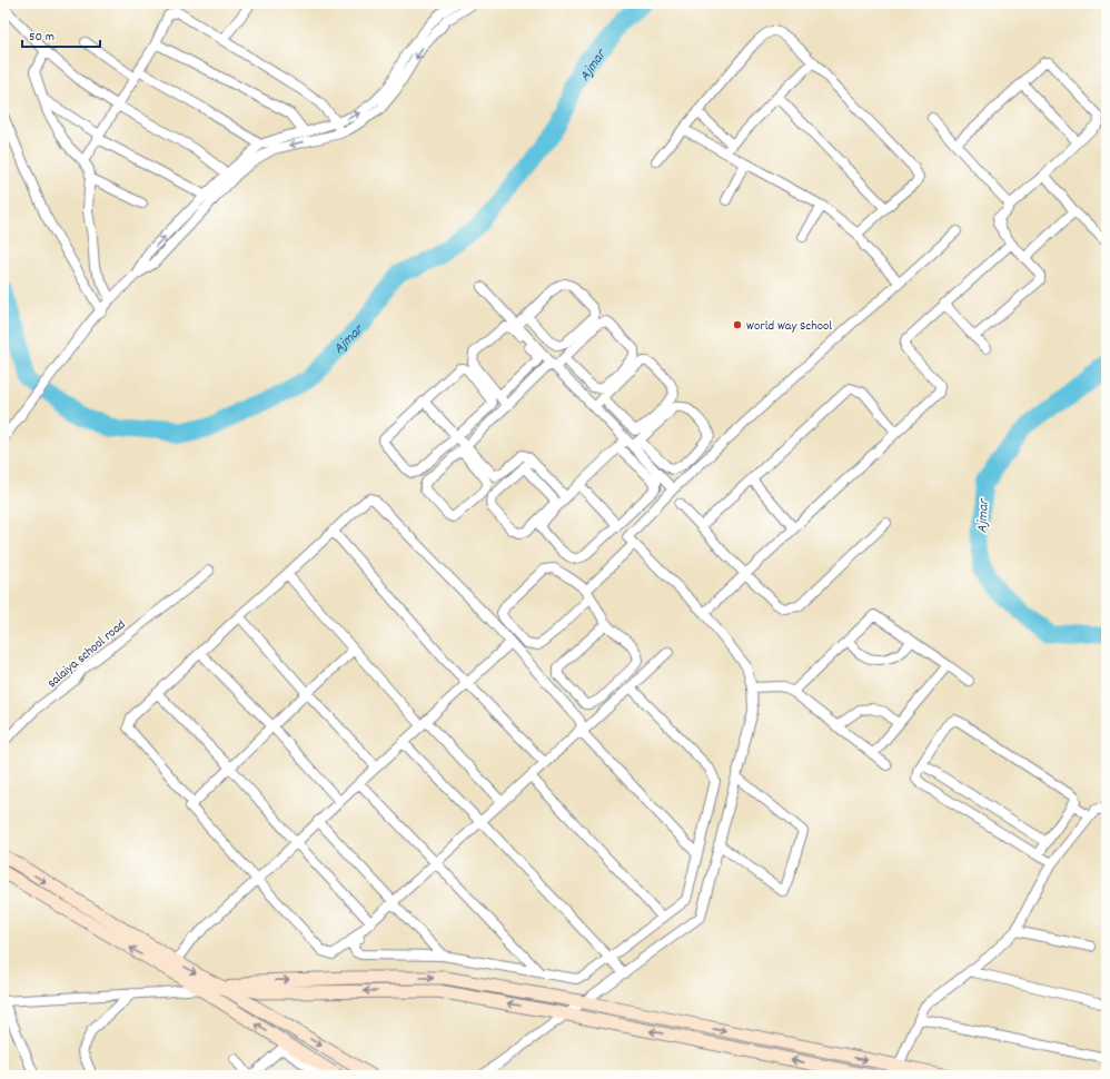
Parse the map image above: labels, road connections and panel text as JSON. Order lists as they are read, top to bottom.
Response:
{
  "streets": {
    "street": ["salaiya school road"]
  },
  "water": ["Ajmar"],
  "places": ["World Way School"],
  "scale_bar": "50 m"
}
